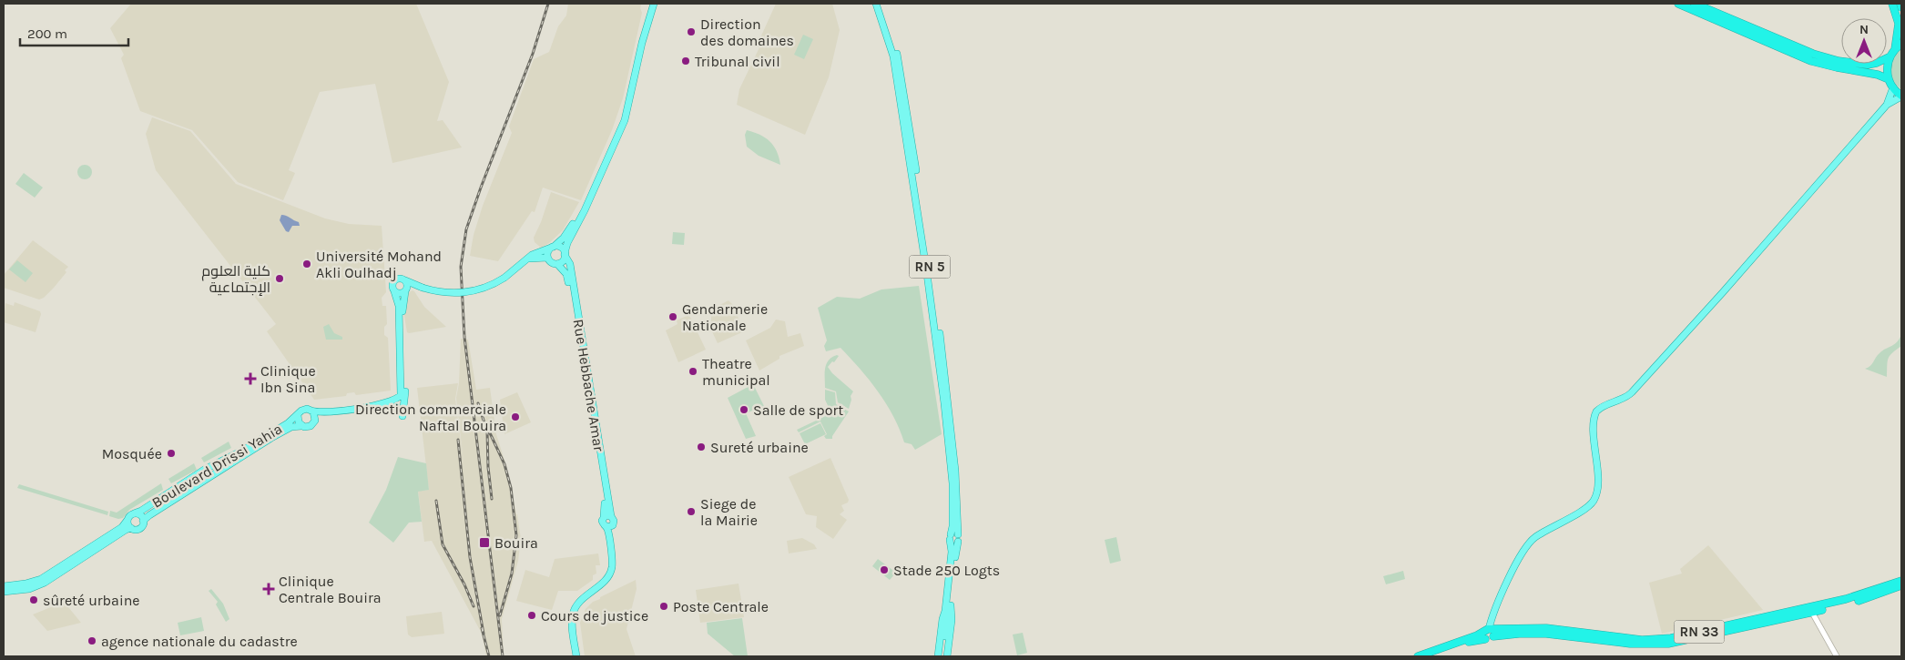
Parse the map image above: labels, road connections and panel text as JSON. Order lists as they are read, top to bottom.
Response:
{
  "streets": {
    "highway": ["RN 33"],
    "main road": ["RN 5", "Rue Hebbache Amar", "Boulevard Drissi Yahia"]
  },
  "places": {
    "other": [
      "Direction des domaines",
      "Tribunal civil",
      "Université Mohand Akli Oulhadj",
      "كلية العلوم الإجتماعية",
      "Gendarmerie Nationale",
      "Theatre municipal",
      "Salle de sport",
      "Direction commerciale Naftal Bouira",
      "Sureté urbaine",
      "Mosquée",
      "Siege de la Mairie",
      "Stade 250 Logts",
      "sûreté urbaine",
      "Poste Centrale",
      "Cours de justice",
      "agence nationale du cadastre"
    ],
    "health": ["Clinique Ibn Sina", "Clinique Centrale Bouira"],
    "transit": ["Bouira"]
  },
  "scale_bar": "200 m",
  "north": "top"
}
